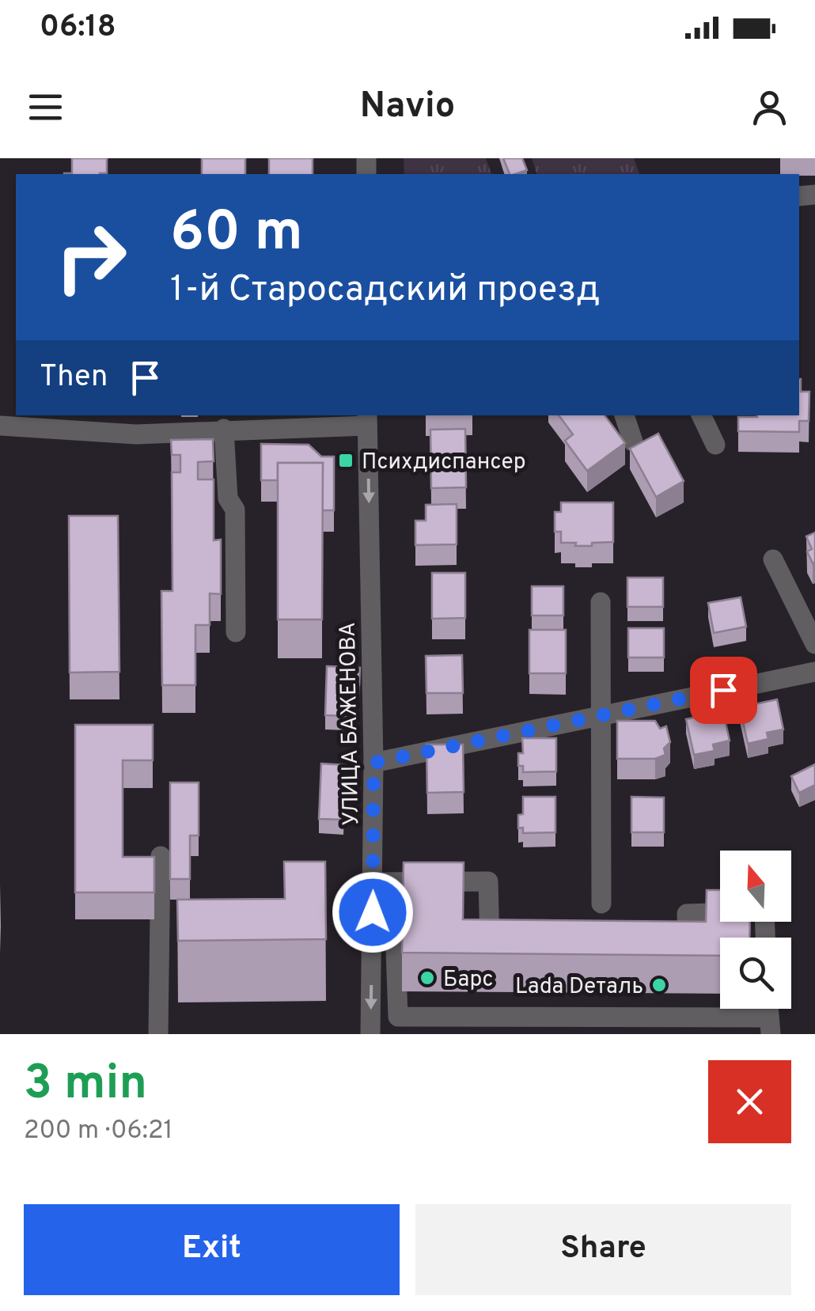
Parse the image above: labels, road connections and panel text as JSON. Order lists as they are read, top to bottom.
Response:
{
  "streets": {
    "street": ["УЛИЦА БАЖЕНОВА"]
  },
  "places": {
    "transit": ["Психдиспансер"],
    "other": ["Барс", "Lada Dеталь"]
  },
  "north": "top",
  "page": {
    "status": "06:18",
    "header": "Navio",
    "turn": ["60 m", "1-й Старосадский проезд"],
    "then": "Then",
    "heading": ["3 min", "200 m · 06:21"],
    "buttons": ["Exit", "Share"]
  }
}
